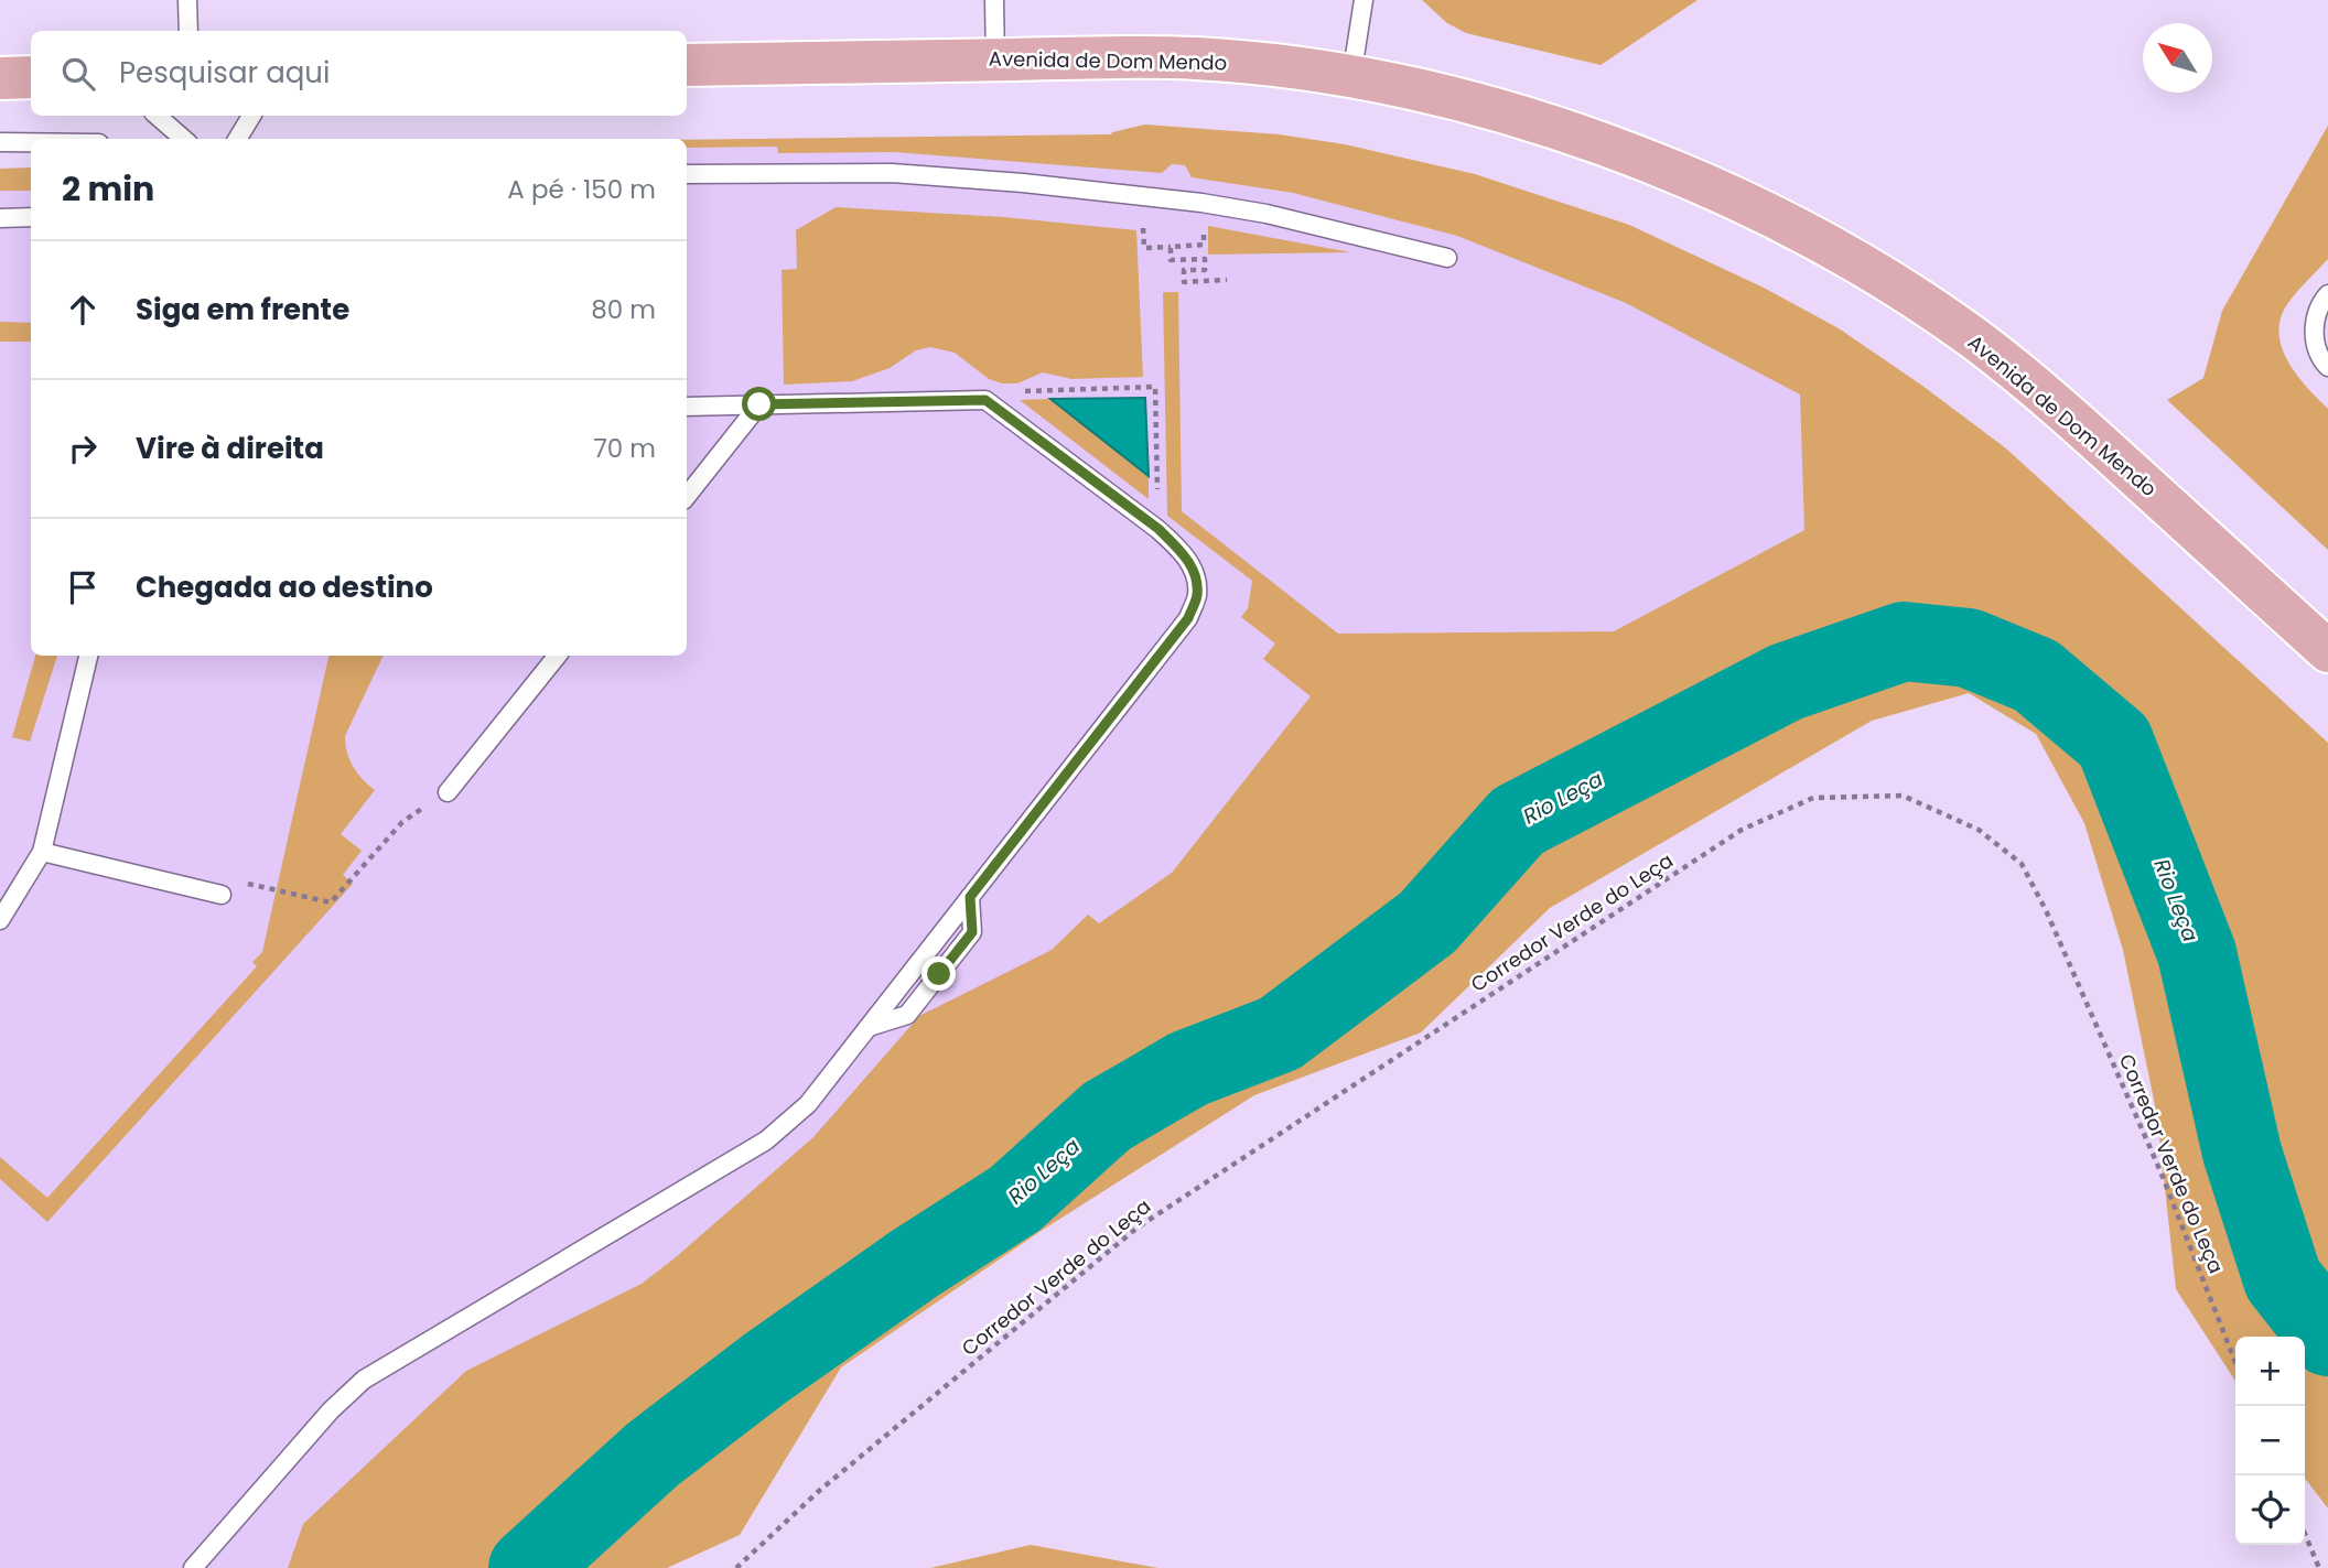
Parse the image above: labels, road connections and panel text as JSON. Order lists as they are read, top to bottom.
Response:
{
  "streets": {
    "main road": ["Avenida de Dom Mendo"],
    "path": ["Corredor Verde do Leça"]
  },
  "water": ["Rio Leça"],
  "north": "top left",
  "page": {
    "search": "Pesquisar aqui",
    "heading": ["2 min", "A pé · 150 m"],
    "list": [
      ["Siga em frente", "80 m"],
      ["Vire à direita", "70 m"],
      "Chegada ao destino"
    ],
    "map_buttons": ["+", "−"]
  }
}
